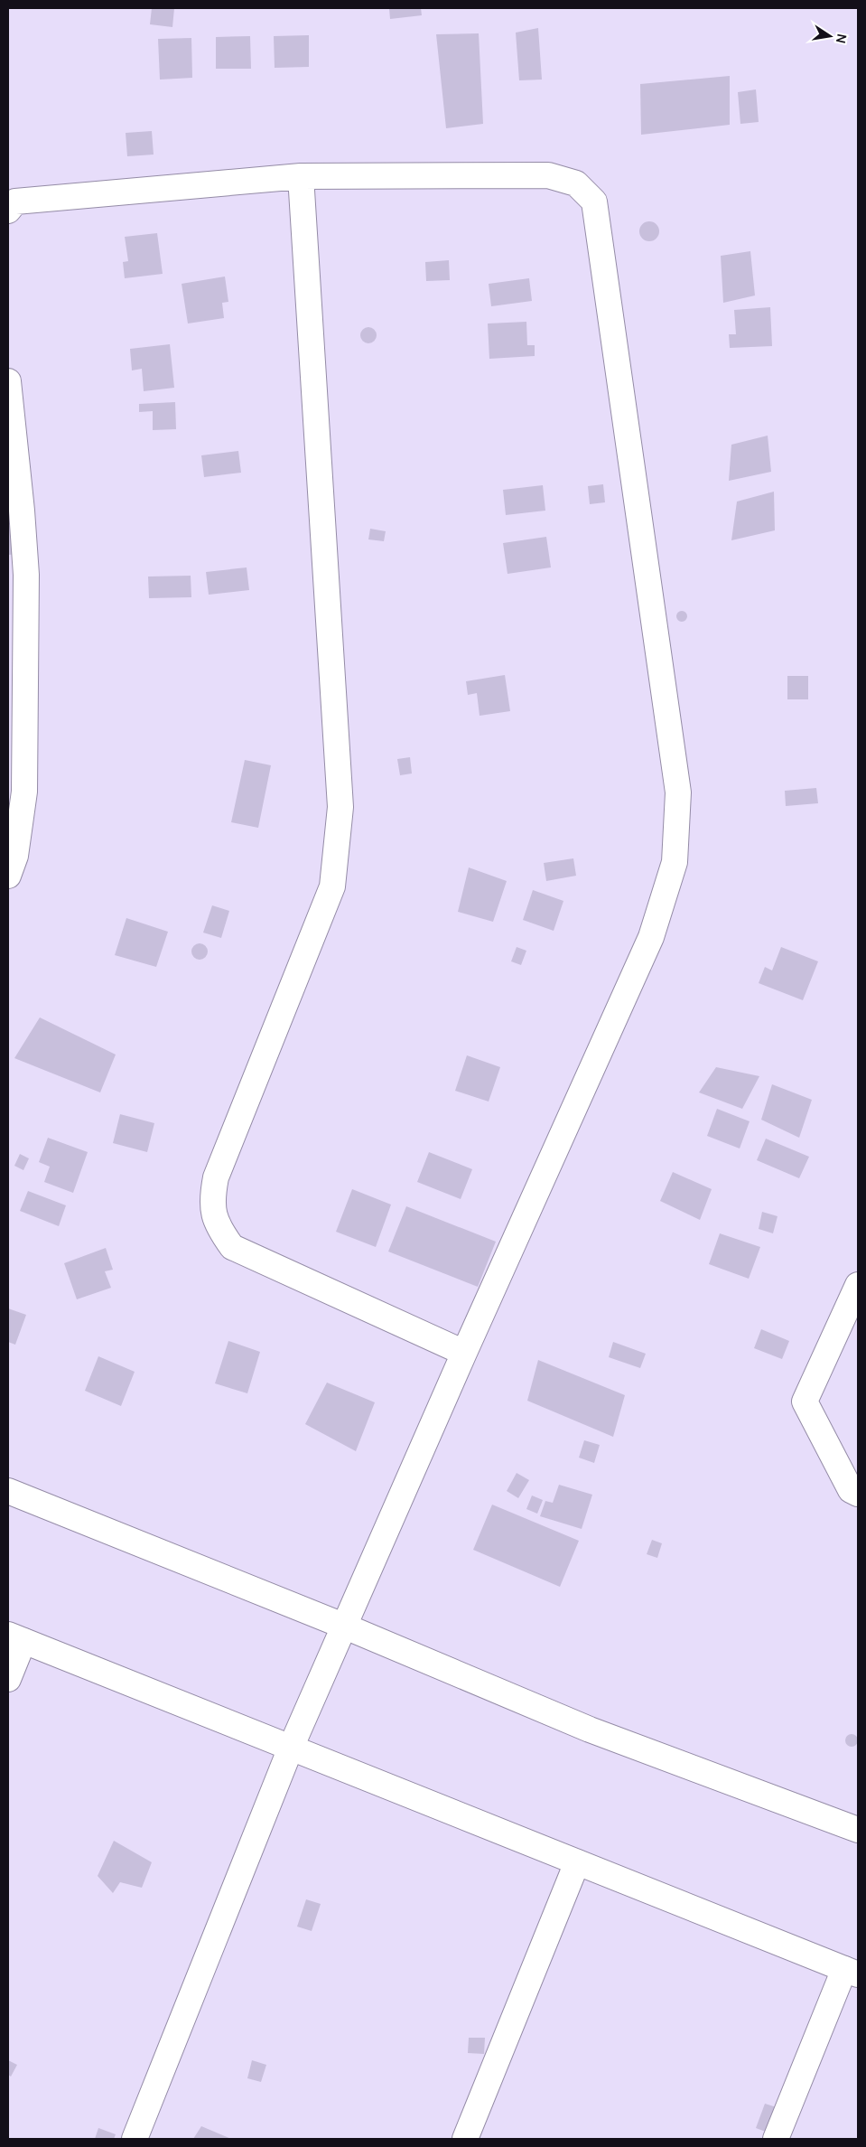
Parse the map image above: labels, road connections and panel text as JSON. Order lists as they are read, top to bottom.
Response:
{
  "north": "right"
}
